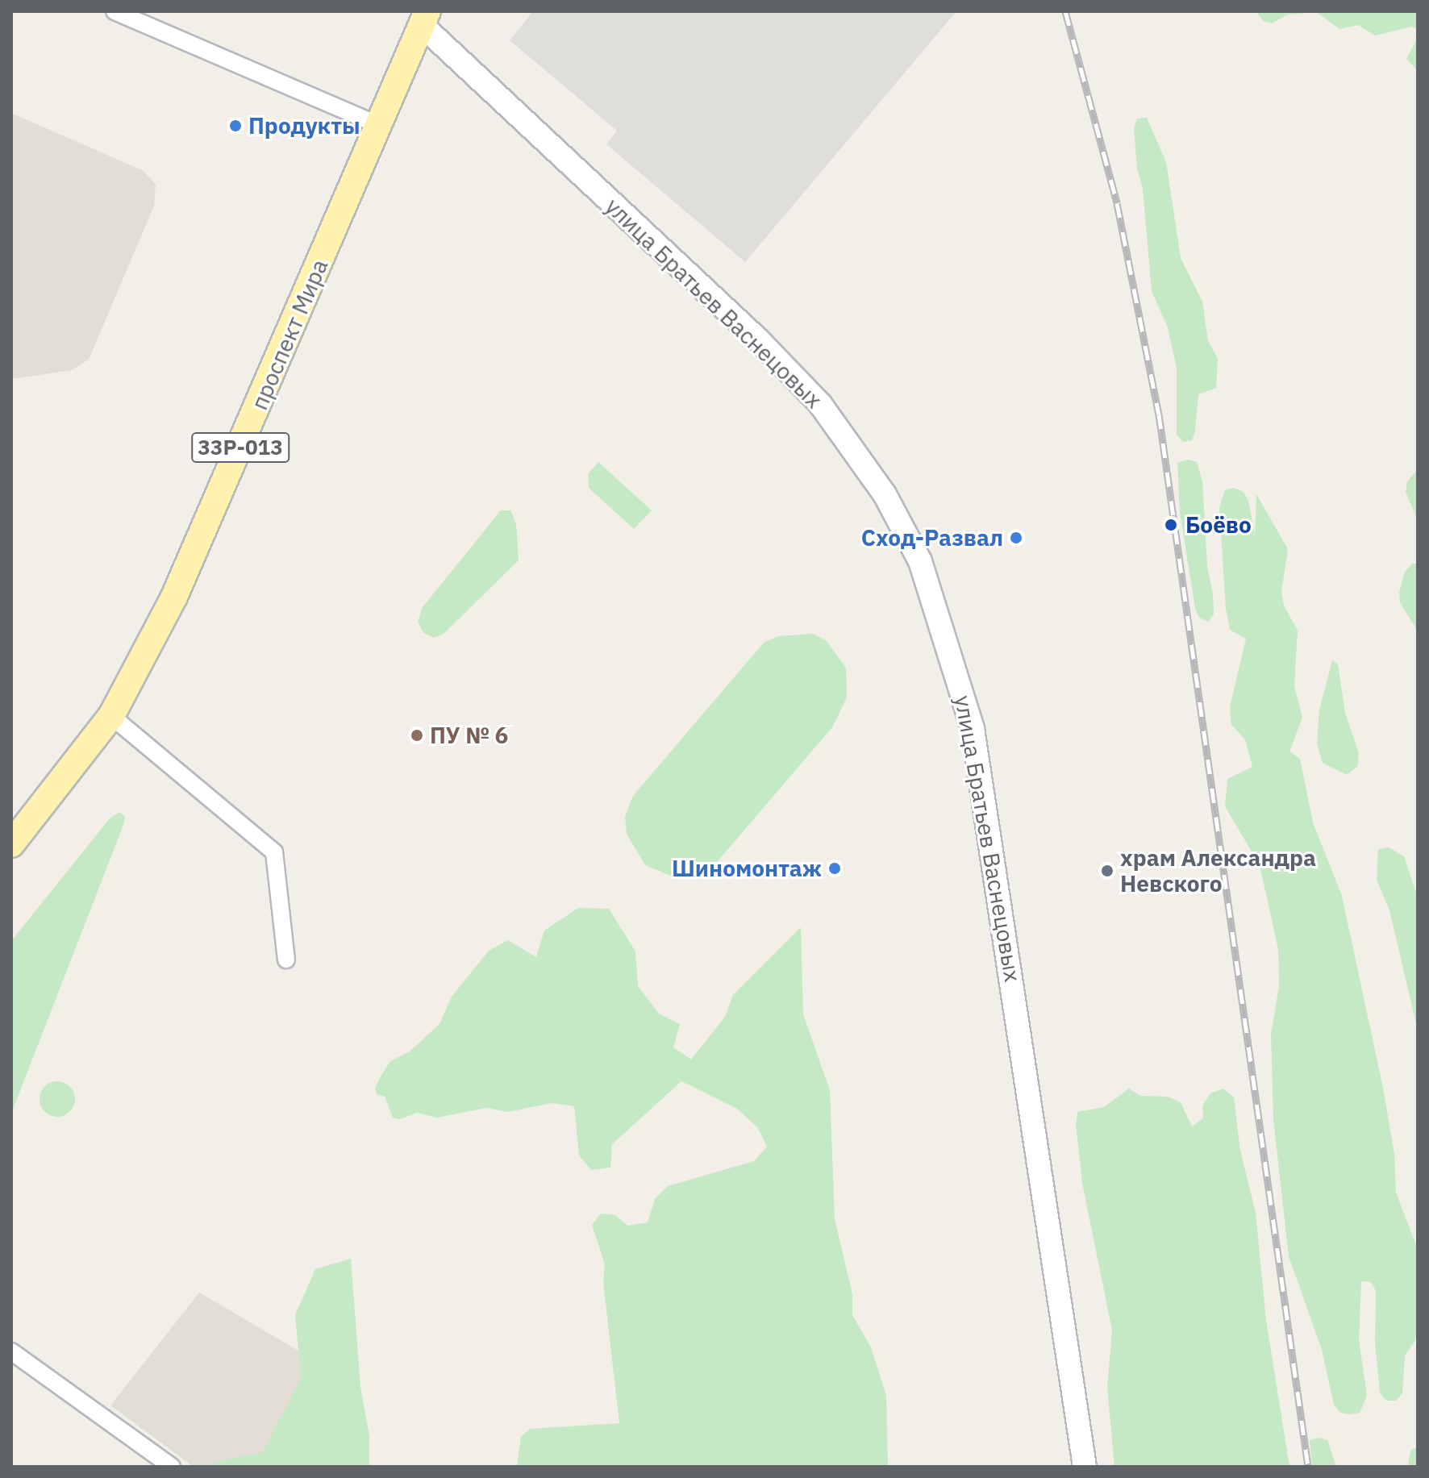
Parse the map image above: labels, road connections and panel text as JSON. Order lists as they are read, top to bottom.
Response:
{
  "streets": {
    "main road": ["улица Братьев Васнецовых", "проспект Мира", "33Р-013"]
  },
  "crossings": [
    ["улица Братьев Васнецовых", "проспект Мира"]
  ],
  "places": [
    "Продукты",
    "Боёво",
    "Сход-Развал",
    "ПУ № 6",
    "Шиномонтаж",
    "храм Александра Невского"
  ]
}
